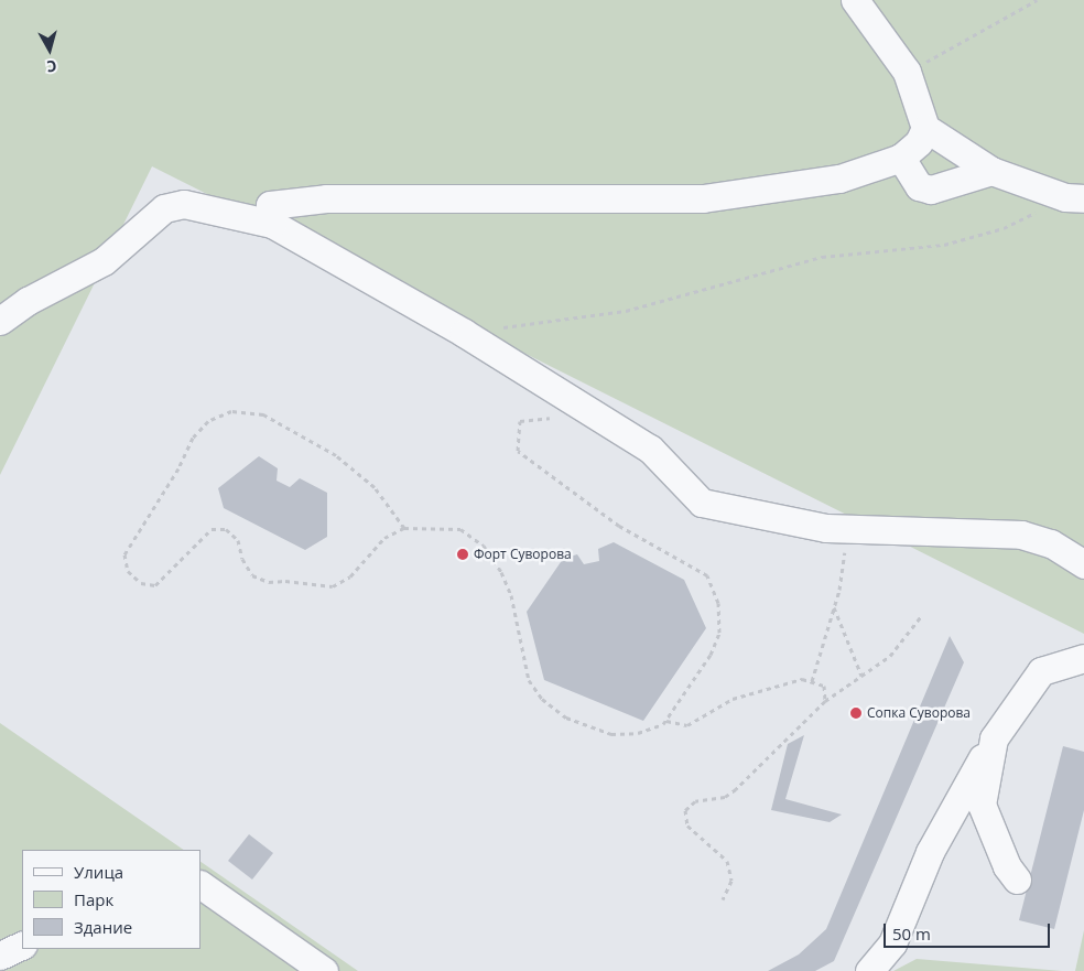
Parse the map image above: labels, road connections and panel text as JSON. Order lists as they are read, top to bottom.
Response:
{
  "places": ["Форт Суворова", "Сопка Суворова"],
  "legend": ["Улица", "Парк", "Здание"],
  "scale_bar": "50 m",
  "north": "bottom"
}
